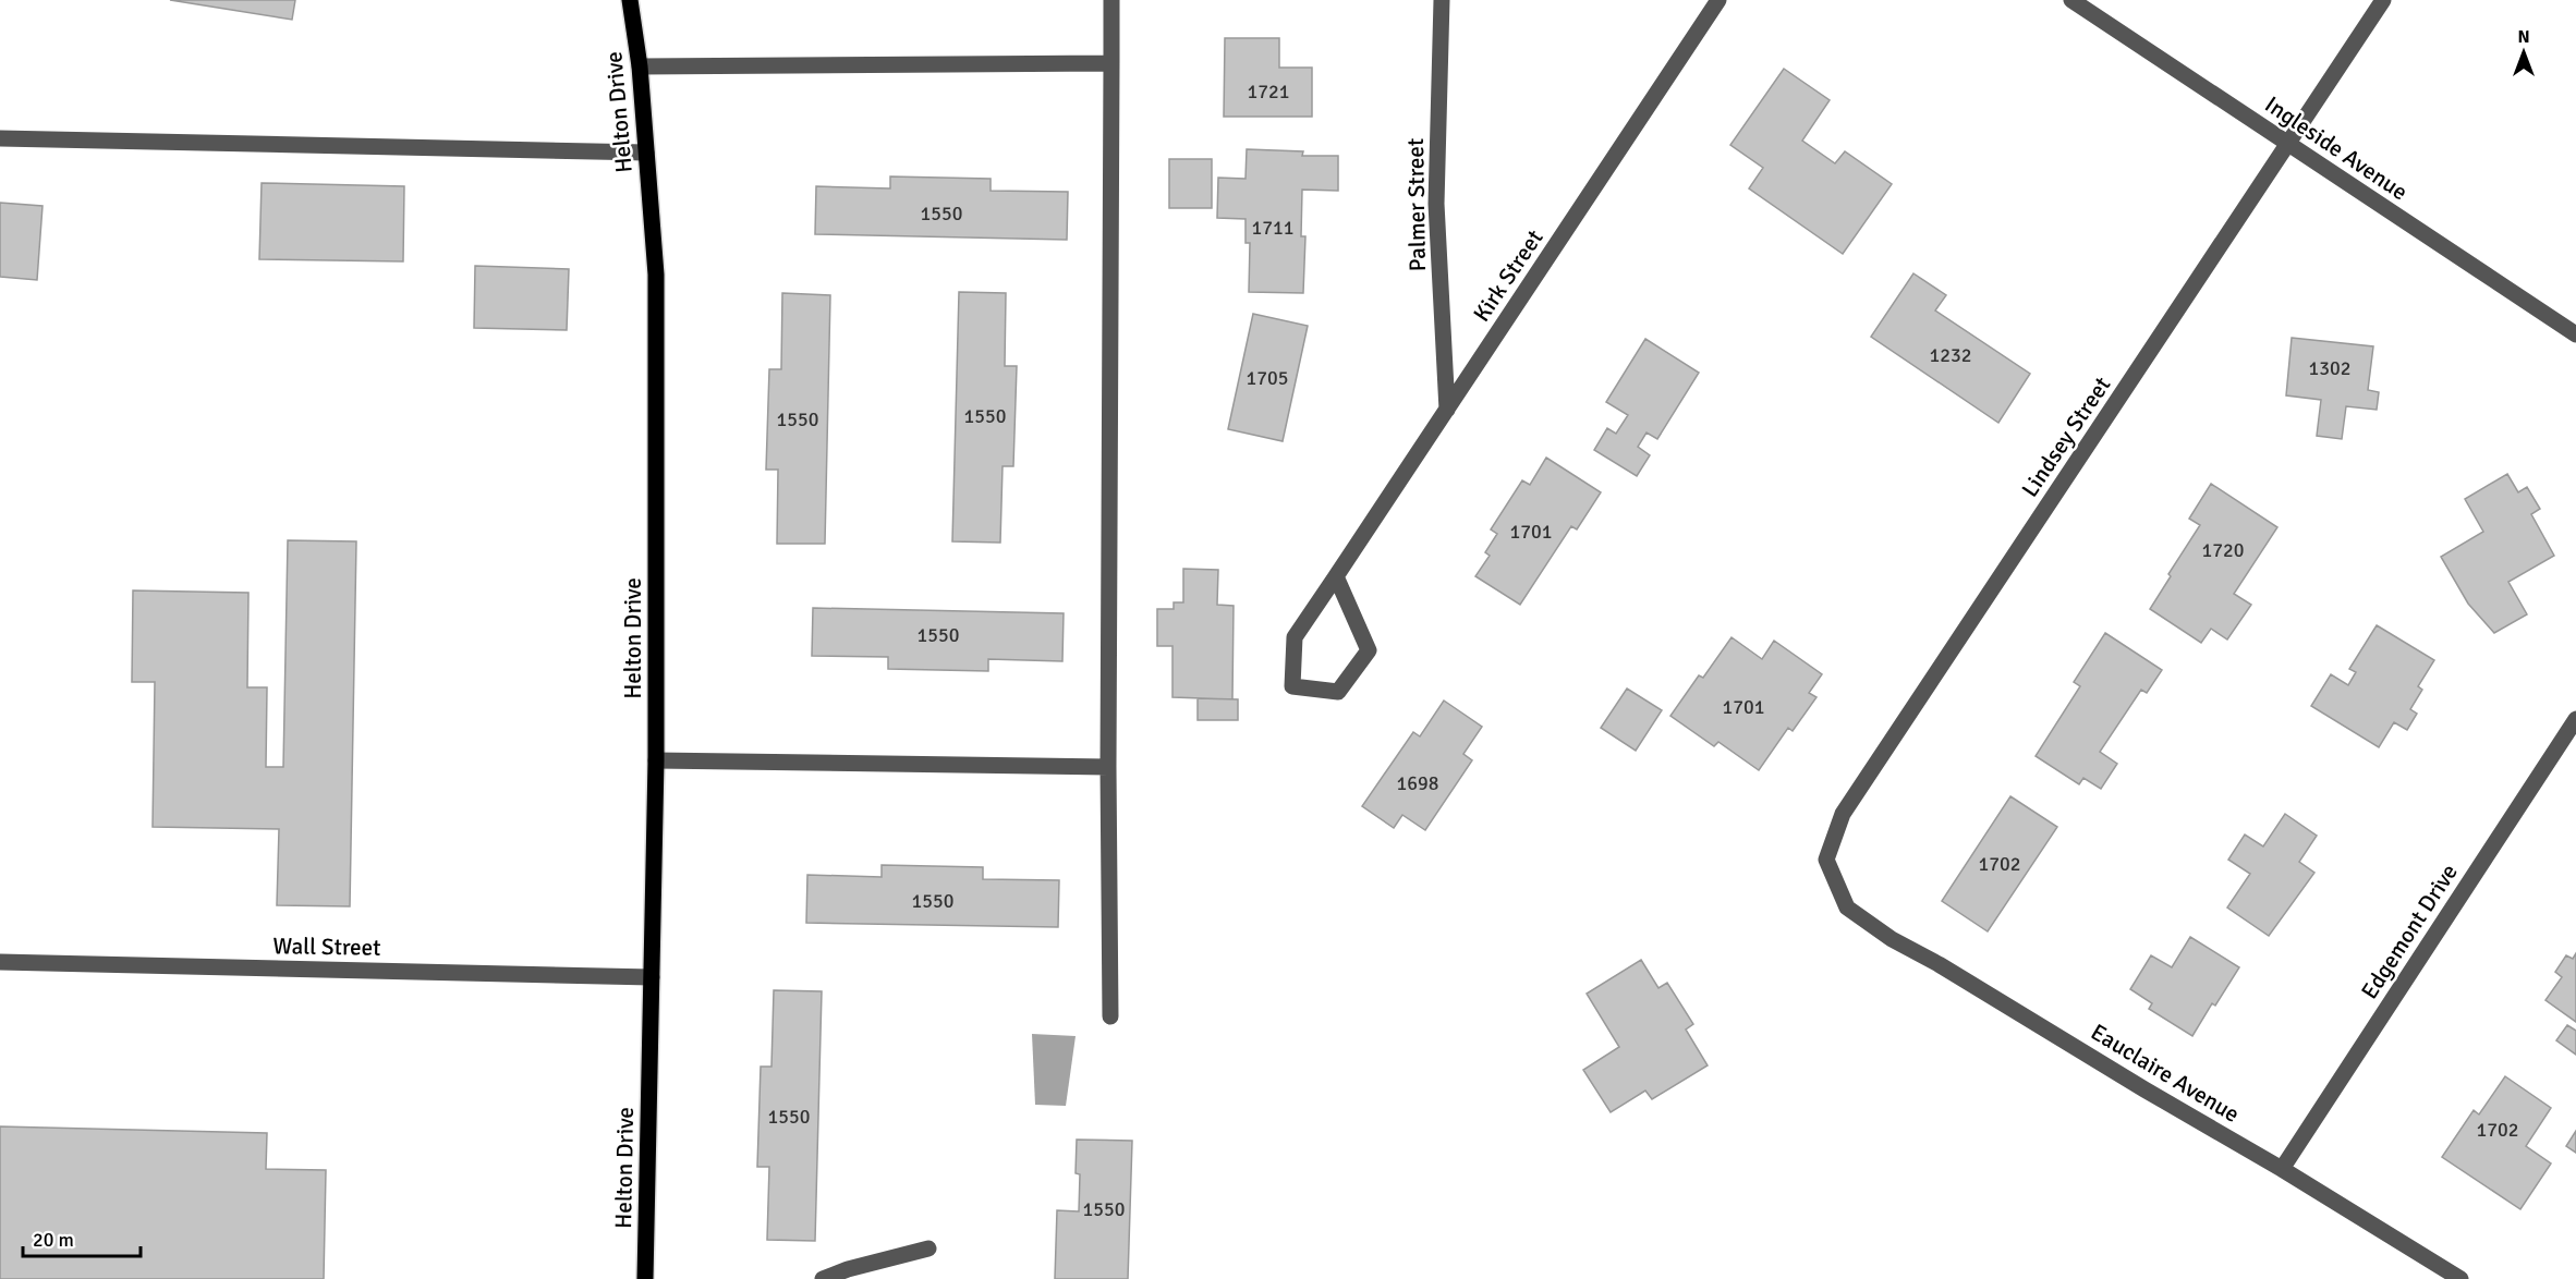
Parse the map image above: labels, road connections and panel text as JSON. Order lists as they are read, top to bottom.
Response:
{
  "streets": {
    "main road": ["Helton Drive"],
    "street": [
      "Ingleside Avenue",
      "Palmer Street",
      "Kirk Street",
      "Lindsey Street",
      "Edgemont Drive",
      "Wall Street",
      "Eauclaire Avenue"
    ]
  },
  "crossings": [
    ["Helton Drive", "Wall Street"],
    ["Ingleside Avenue", "Lindsey Street"],
    ["Palmer Street", "Kirk Street"],
    ["Lindsey Street", "Eauclaire Avenue"],
    ["Edgemont Drive", "Eauclaire Avenue"]
  ],
  "house_numbers": [
    "1721",
    "1550",
    "1711",
    "1232",
    "1302",
    "1705",
    "1550",
    "1550",
    "1701",
    "1720",
    "1550",
    "1701",
    "1698",
    "1702",
    "1550",
    "1550",
    "1702",
    "1550"
  ],
  "scale_bar": "20 m",
  "north": "top"
}
